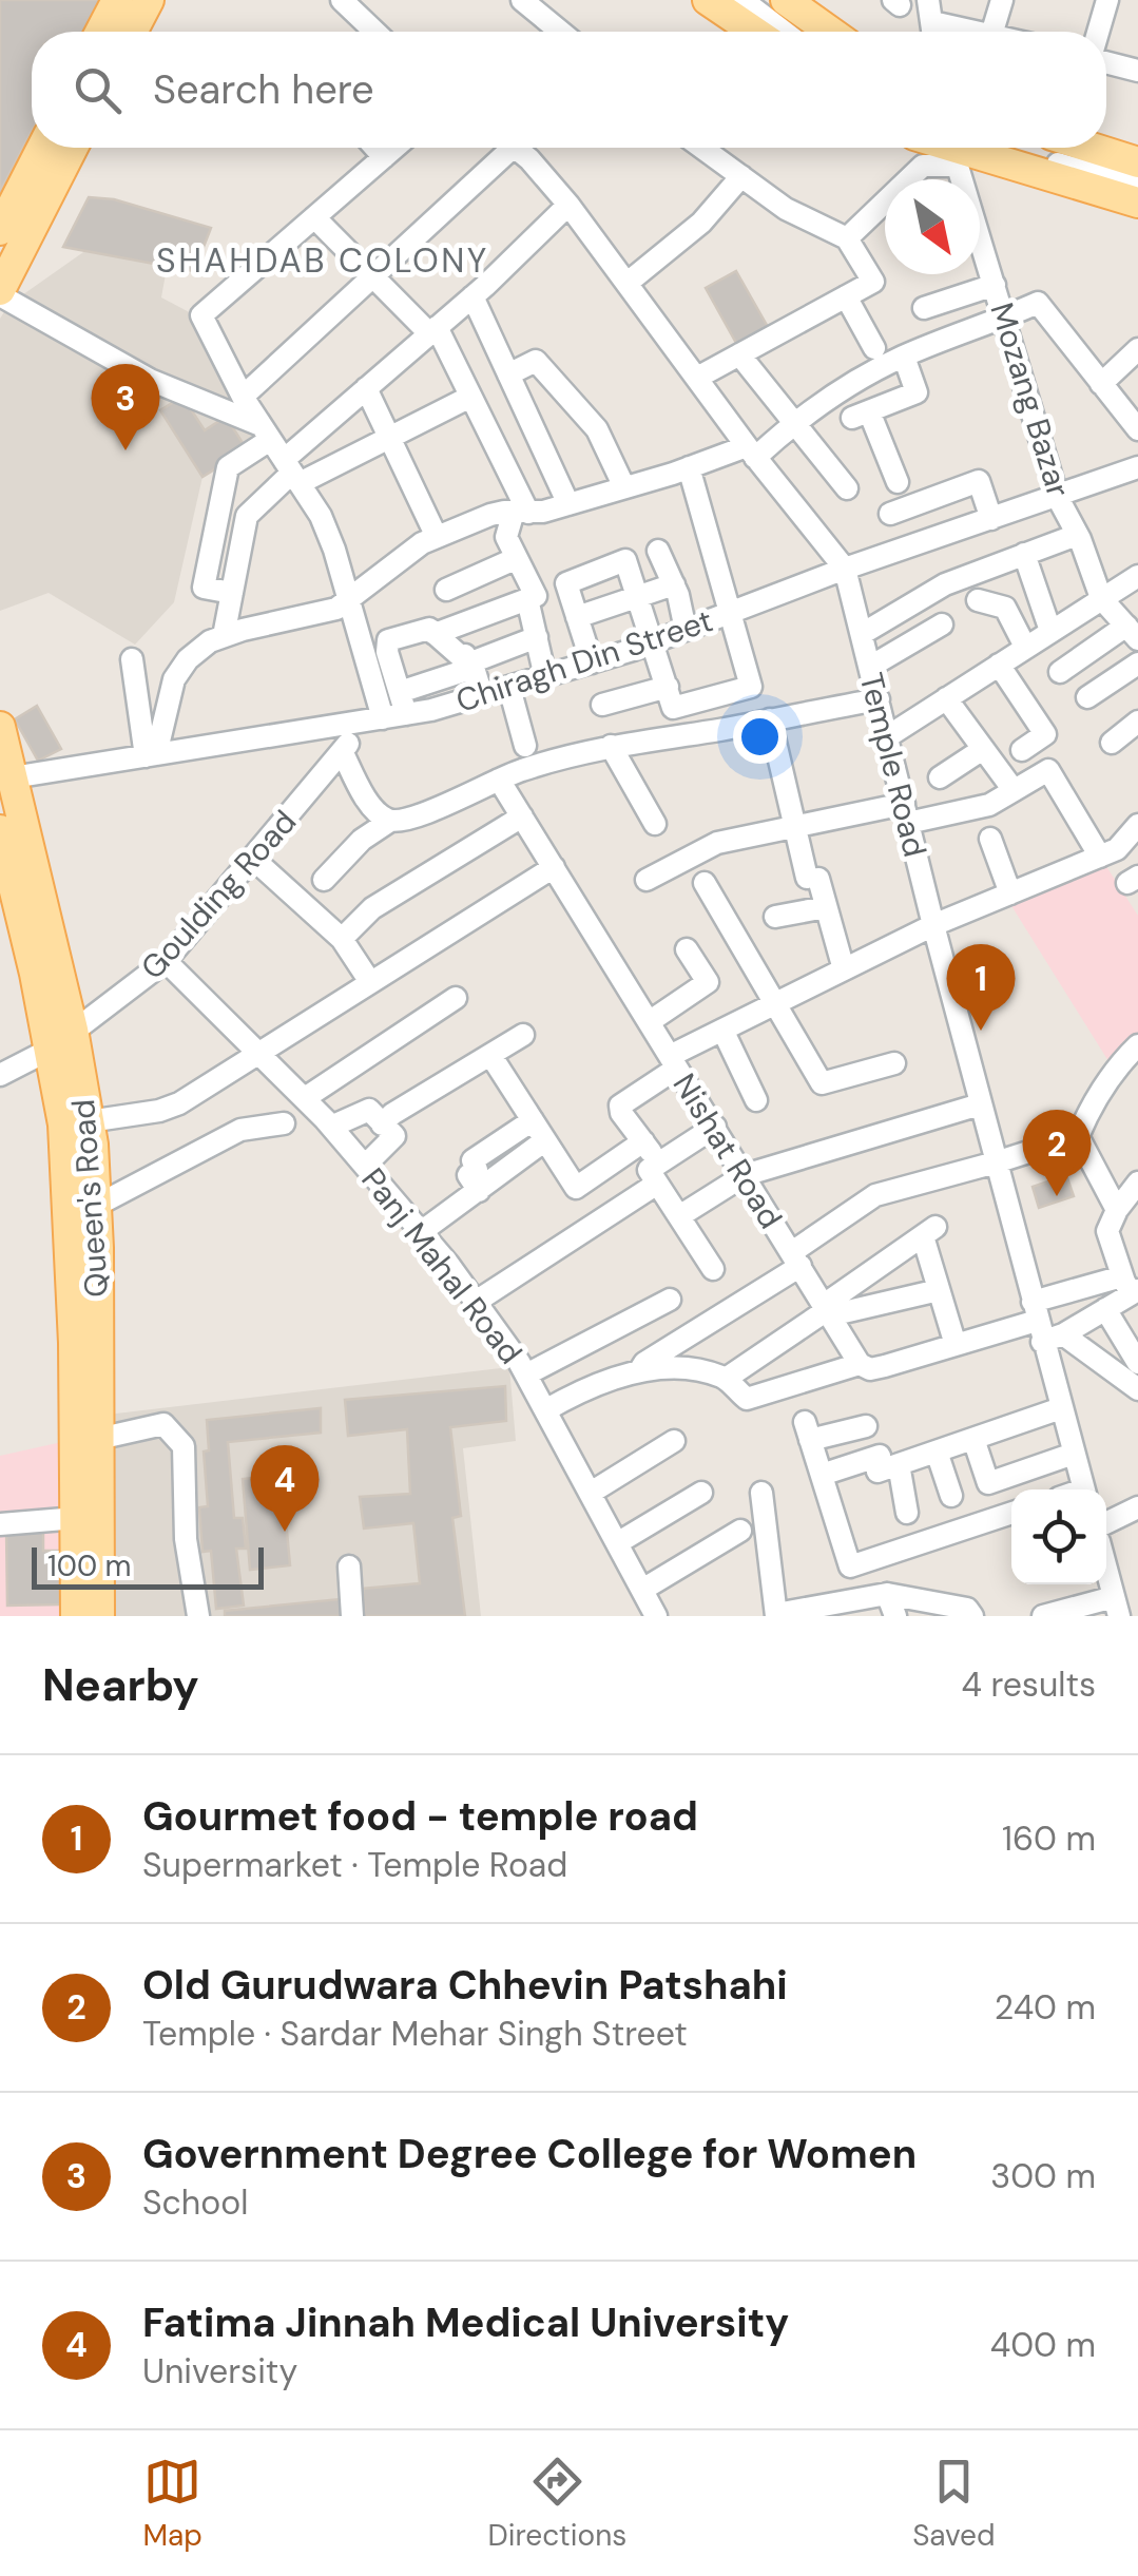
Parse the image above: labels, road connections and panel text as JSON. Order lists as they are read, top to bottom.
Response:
{
  "streets": {
    "main road": ["Queen's Road"],
    "street": [
      "Mozang Bazar",
      "Chiragh Din Street",
      "Temple Road",
      "Goulding Road",
      "Nishat Road",
      "Panj Mahal Road"
    ]
  },
  "crossings": [
    ["Mozang Bazar", "Chiragh Din Street"],
    ["Chiragh Din Street", "Temple Road"],
    ["Chiragh Din Street", "Goulding Road"],
    ["Chiragh Din Street", "Queen's Road"],
    ["Goulding Road", "Queen's Road"],
    ["Goulding Road", "Panj Mahal Road"]
  ],
  "districts": ["SHAHDAB COLONY"],
  "scale_bar": "100 m",
  "north": "bottom right",
  "page": {
    "search": "Search here",
    "pins": [
      "3",
      "1",
      "2",
      "4"
    ],
    "scale": "100 m",
    "heading": ["Nearby", "4 results"],
    "list": [
      {
        "mark": "1",
        "name": "Gourmet food - temple road",
        "note": "Supermarket · Temple Road",
        "value": "160 m"
      },
      {
        "mark": "2",
        "name": "Old Gurudwara Chhevin Patshahi",
        "note": "Temple · Sardar Mehar Singh Street",
        "value": "240 m"
      },
      {
        "mark": "3",
        "name": "Government Degree College for Women",
        "note": "School",
        "value": "300 m"
      },
      {
        "mark": "4",
        "name": "Fatima Jinnah Medical University",
        "note": "University",
        "value": "400 m"
      }
    ],
    "nav": ["Map", "Directions", "Saved"]
  }
}
